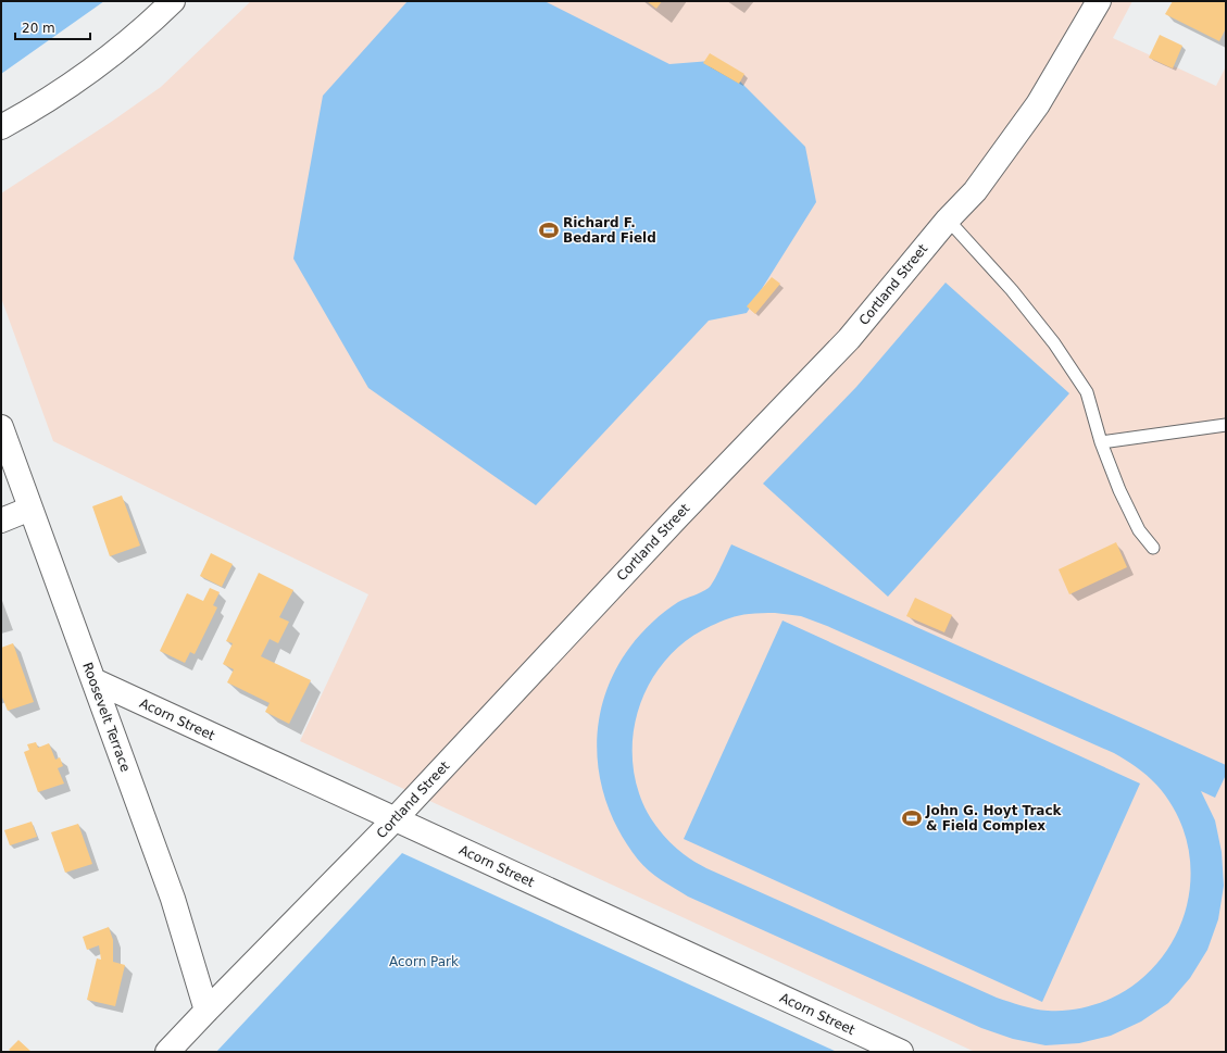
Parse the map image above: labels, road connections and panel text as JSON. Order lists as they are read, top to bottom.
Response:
{
  "streets": {
    "street": ["Cortland Street", "Roosevelt Terrace", "Acorn Street"]
  },
  "crossings": [
    ["Cortland Street", "Roosevelt Terrace"],
    ["Cortland Street", "Acorn Street"],
    ["Roosevelt Terrace", "Acorn Street"]
  ],
  "parks": ["Acorn Park"],
  "places": {
    "sports": ["Richard F. Bedard Field", "John G. Hoyt Track & Field Complex"]
  },
  "scale_bar": "20 m"
}
